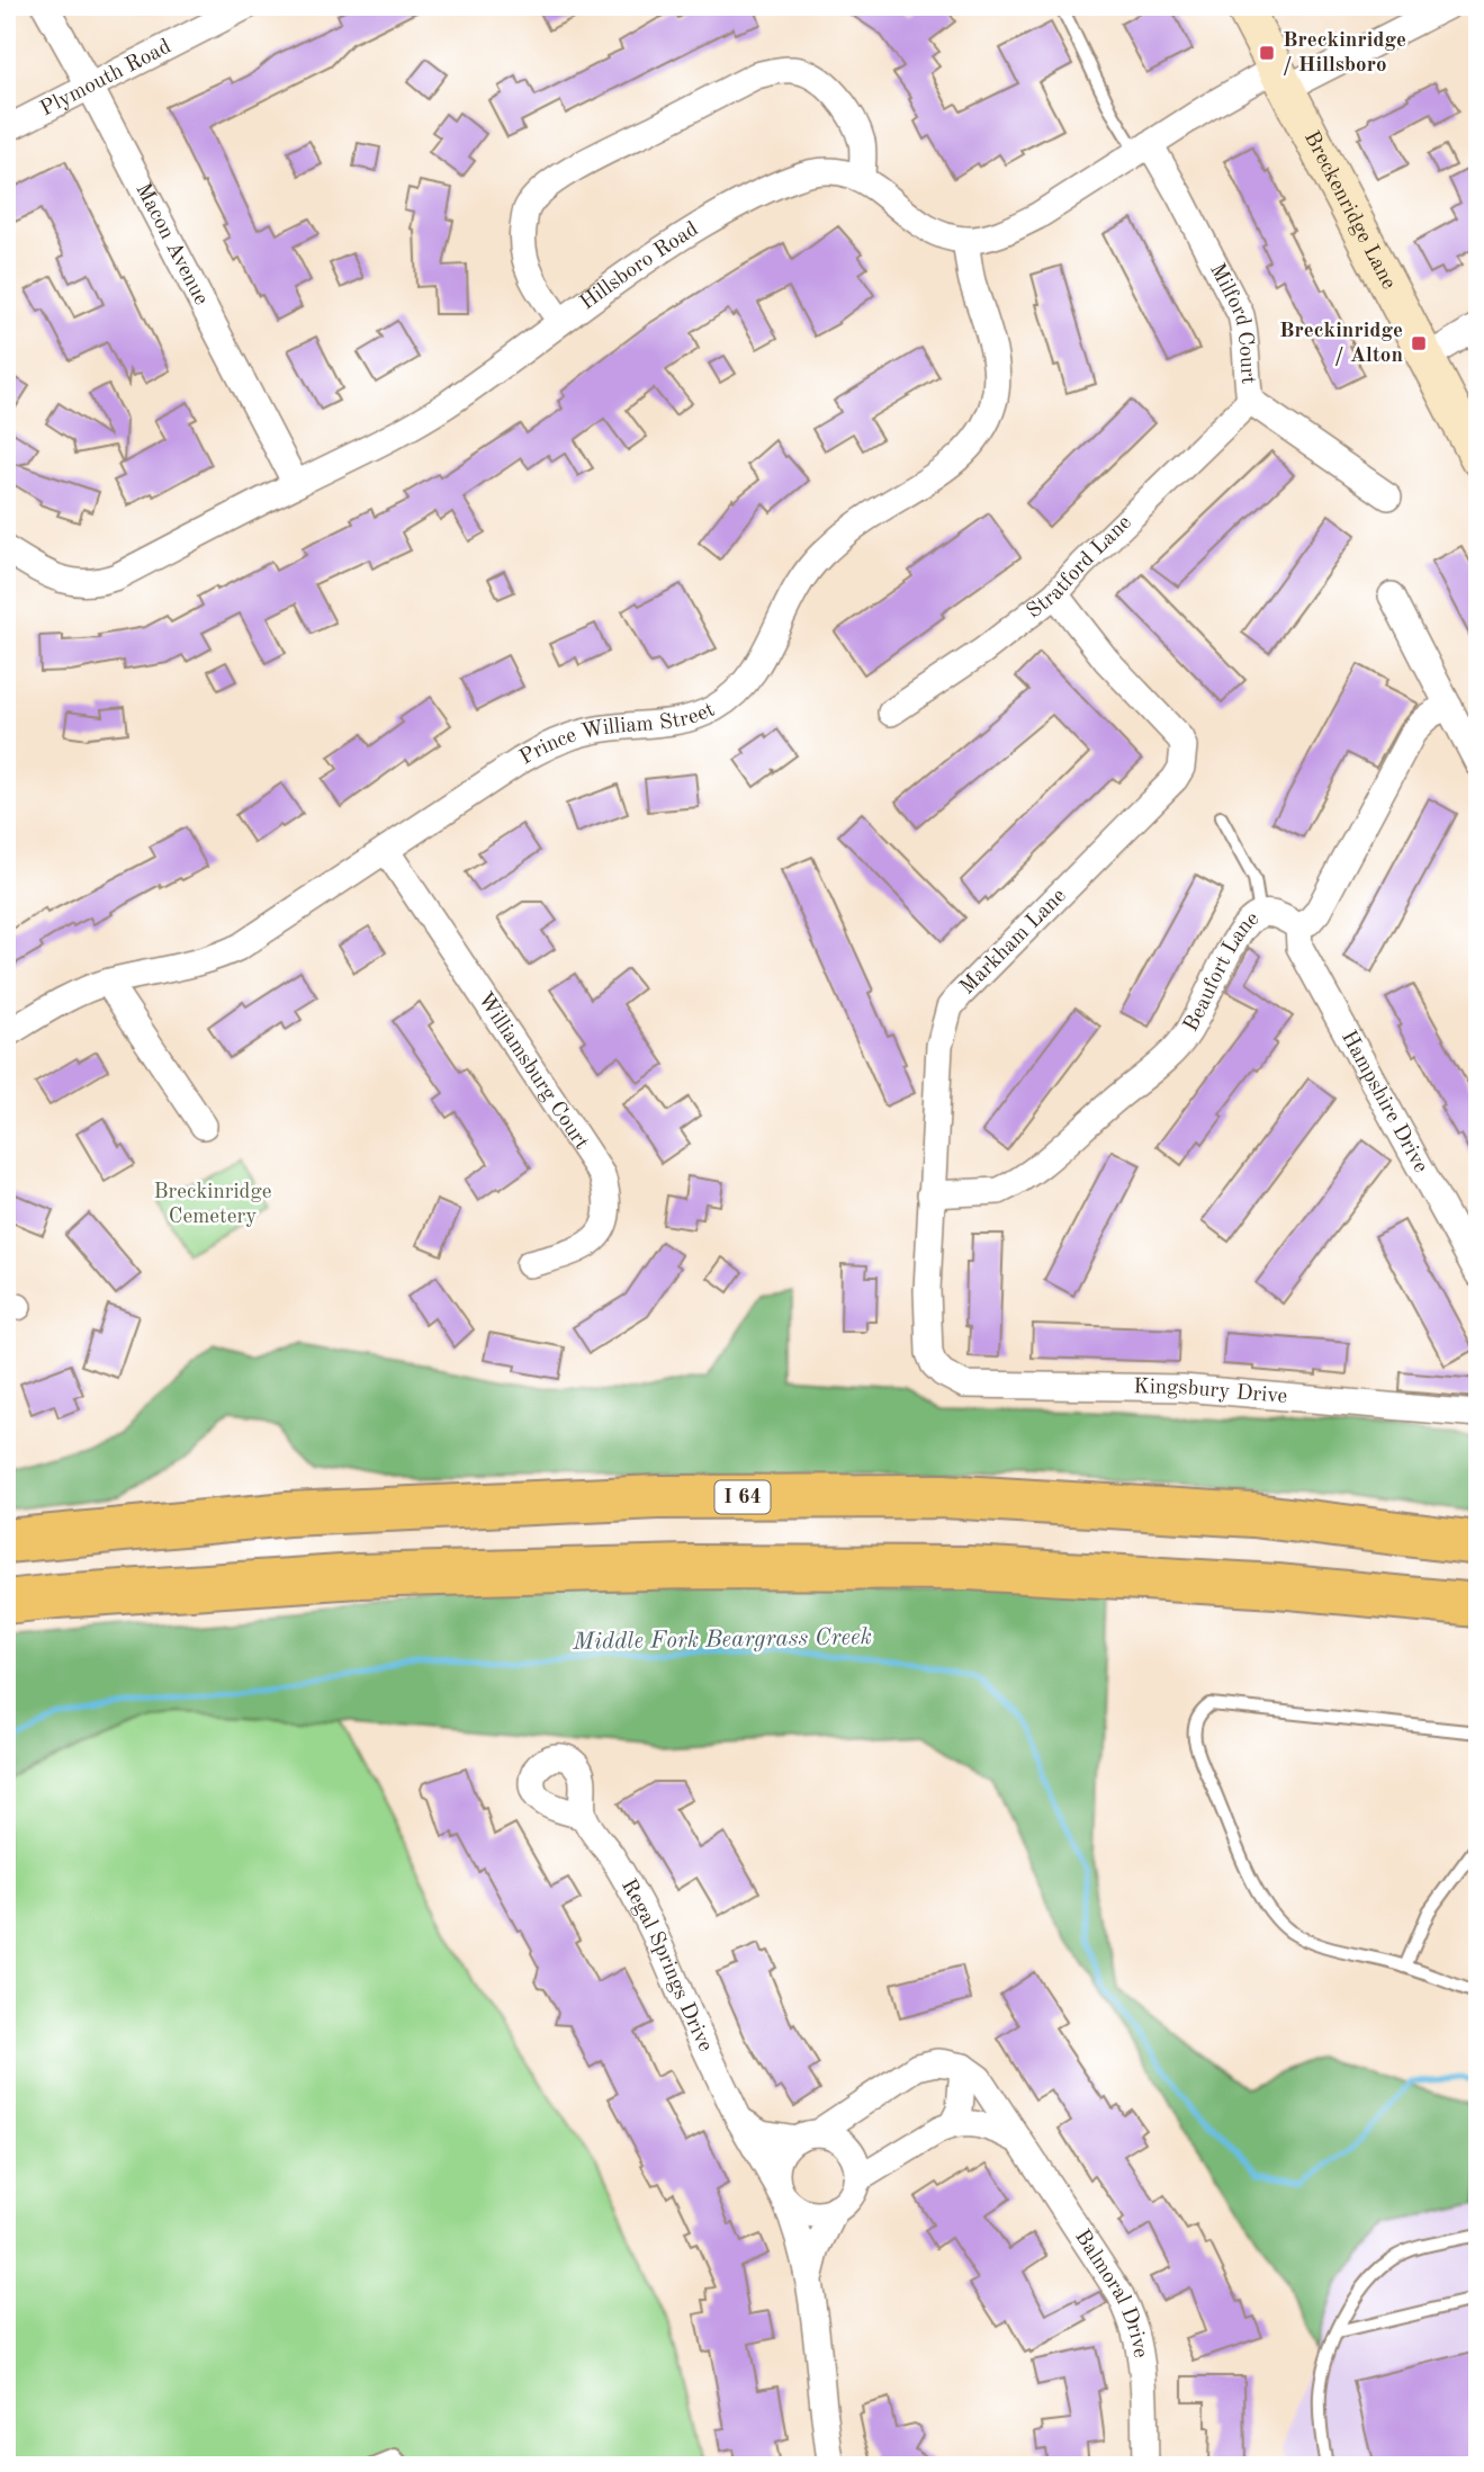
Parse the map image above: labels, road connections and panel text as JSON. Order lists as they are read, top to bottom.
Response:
{
  "streets": {
    "highway": ["I 64"],
    "main road": ["Breckenridge Lane"],
    "street": [
      "Plymouth Road",
      "Macon Avenue",
      "Hillsboro Road",
      "Milford Court",
      "Stratford Lane",
      "Prince William Street",
      "Markham Lane",
      "Beaufort Lane",
      "Williamsburg Court",
      "Hampshire Drive",
      "Kingsbury Drive",
      "Regal Springs Drive",
      "Balmoral Drive"
    ]
  },
  "crossings": [
    ["Plymouth Road", "Macon Avenue"],
    ["Macon Avenue", "Hillsboro Road"],
    ["Hillsboro Road", "Prince William Street"],
    ["Milford Court", "Stratford Lane"],
    ["Stratford Lane", "Markham Lane"],
    ["Prince William Street", "Williamsburg Court"],
    ["Markham Lane", "Beaufort Lane"],
    ["Markham Lane", "Kingsbury Drive"],
    ["Beaufort Lane", "Hampshire Drive"]
  ],
  "water": ["Middle Fork Beargrass Creek"],
  "parks": ["Breckinridge Cemetery"],
  "places": {
    "transit": ["Breckinridge / Hillsboro", "Breckinridge / Alton"]
  }
}
